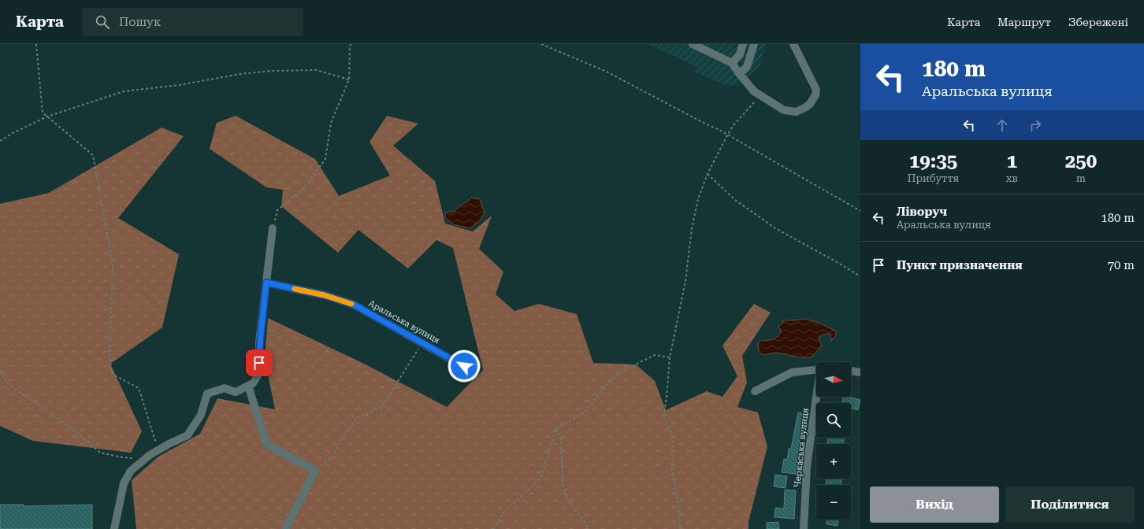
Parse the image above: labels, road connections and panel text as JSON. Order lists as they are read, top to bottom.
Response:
{
  "streets": {
    "street": ["Аральська вулиця", "Черкаська вулиця"]
  },
  "north": "right",
  "page": {
    "header": "Карта",
    "search": "Пошук",
    "nav": ["Карта", "Маршрут", "Збережені"],
    "turn": ["180 m", "Аральська вулиця"],
    "eta": [
      "19:35",
      "Прибуття",
      "1",
      "хв",
      "250",
      "m"
    ],
    "list": [
      {
        "name": "Ліворуч",
        "note": "Аральська вулиця",
        "value": "180 m"
      },
      {
        "name": "Пункт призначення",
        "value": "70 m"
      }
    ],
    "map_buttons": ["+", "−"],
    "buttons": ["Вихід", "Поділитися"]
  }
}
